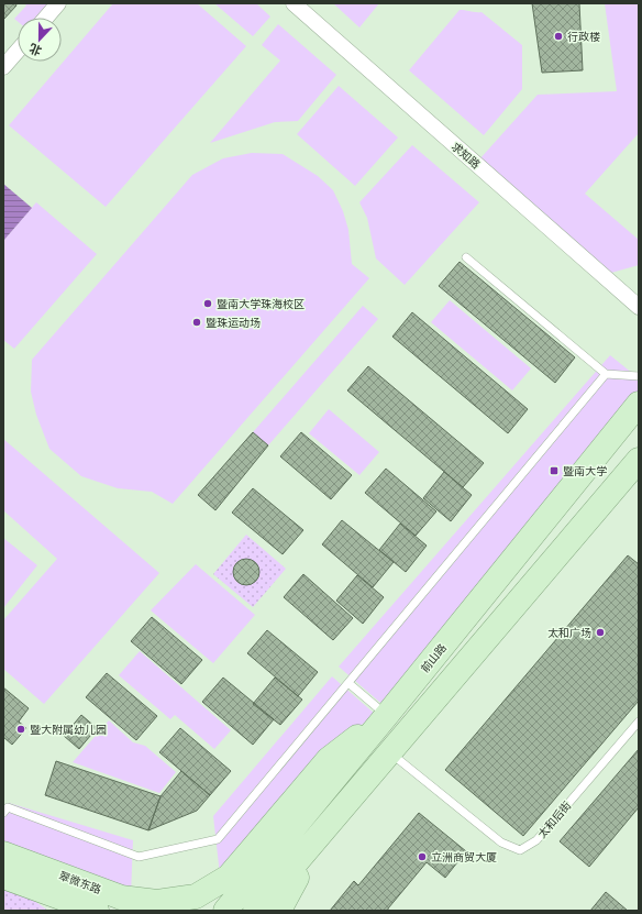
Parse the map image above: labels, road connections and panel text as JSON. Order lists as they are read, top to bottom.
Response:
{
  "streets": {
    "main road": ["前山路", "翠微东路"],
    "street": ["求知路"],
    "lane": ["太和后街"]
  },
  "places": {
    "other": [
      "行政楼",
      "暨南大学珠海校区",
      "暨珠运动场",
      "太和广场",
      "暨大附属幼儿园",
      "立洲商贸大厦"
    ],
    "transit": ["暨南大学"]
  },
  "north": "bottom"
}
